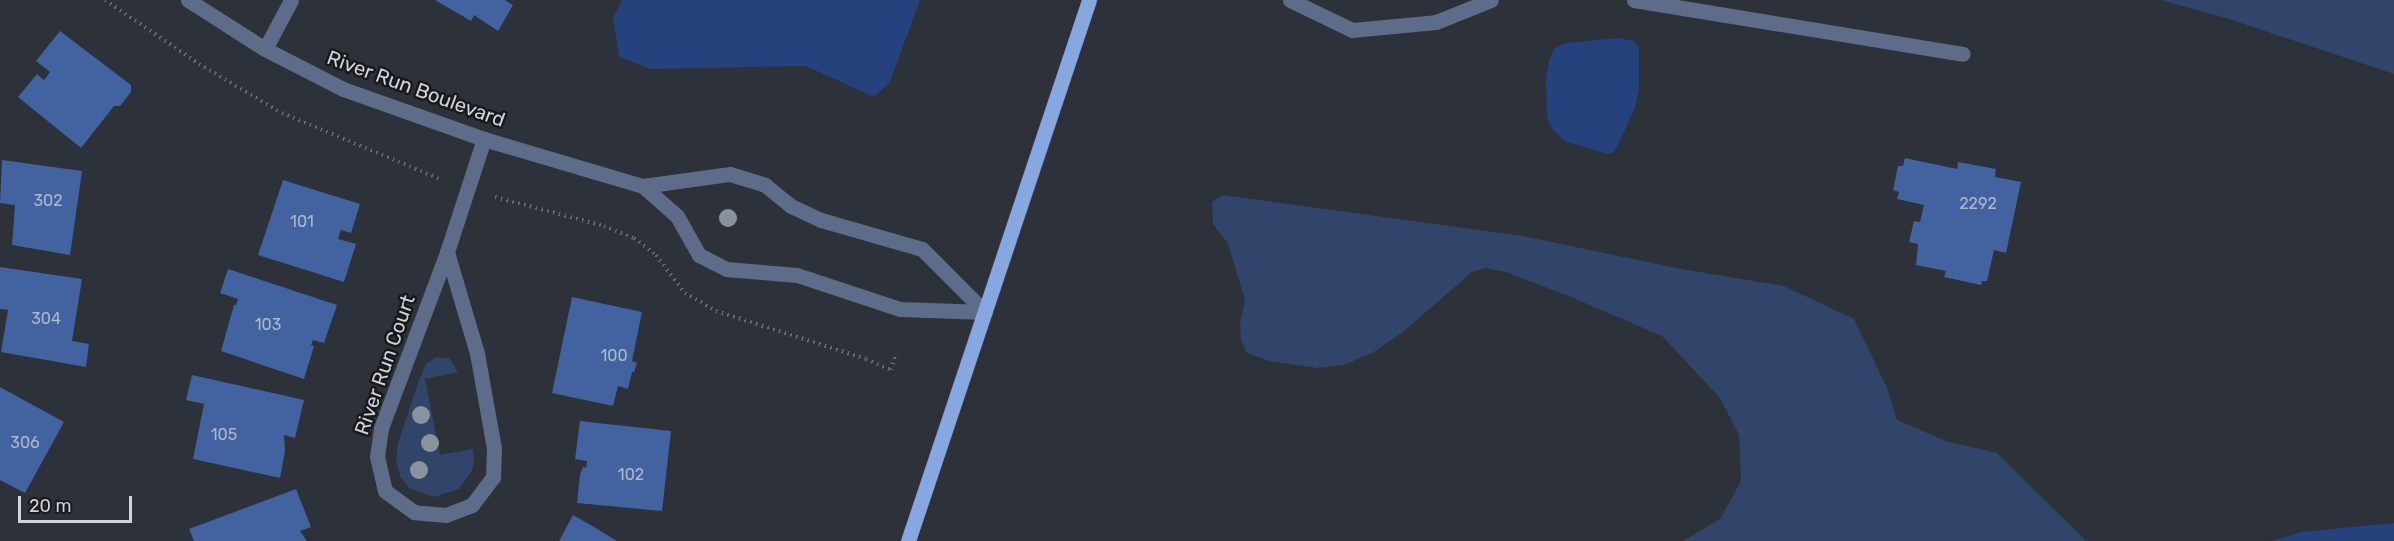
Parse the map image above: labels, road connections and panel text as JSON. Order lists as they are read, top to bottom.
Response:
{
  "streets": {
    "street": ["River Run Boulevard", "River Run Court"]
  },
  "crossings": [
    ["River Run Boulevard", "River Run Court"]
  ],
  "house_numbers": [
    "302",
    "2292",
    "101",
    "304",
    "103",
    "100",
    "105",
    "306",
    "102"
  ],
  "scale_bar": "20 m"
}
